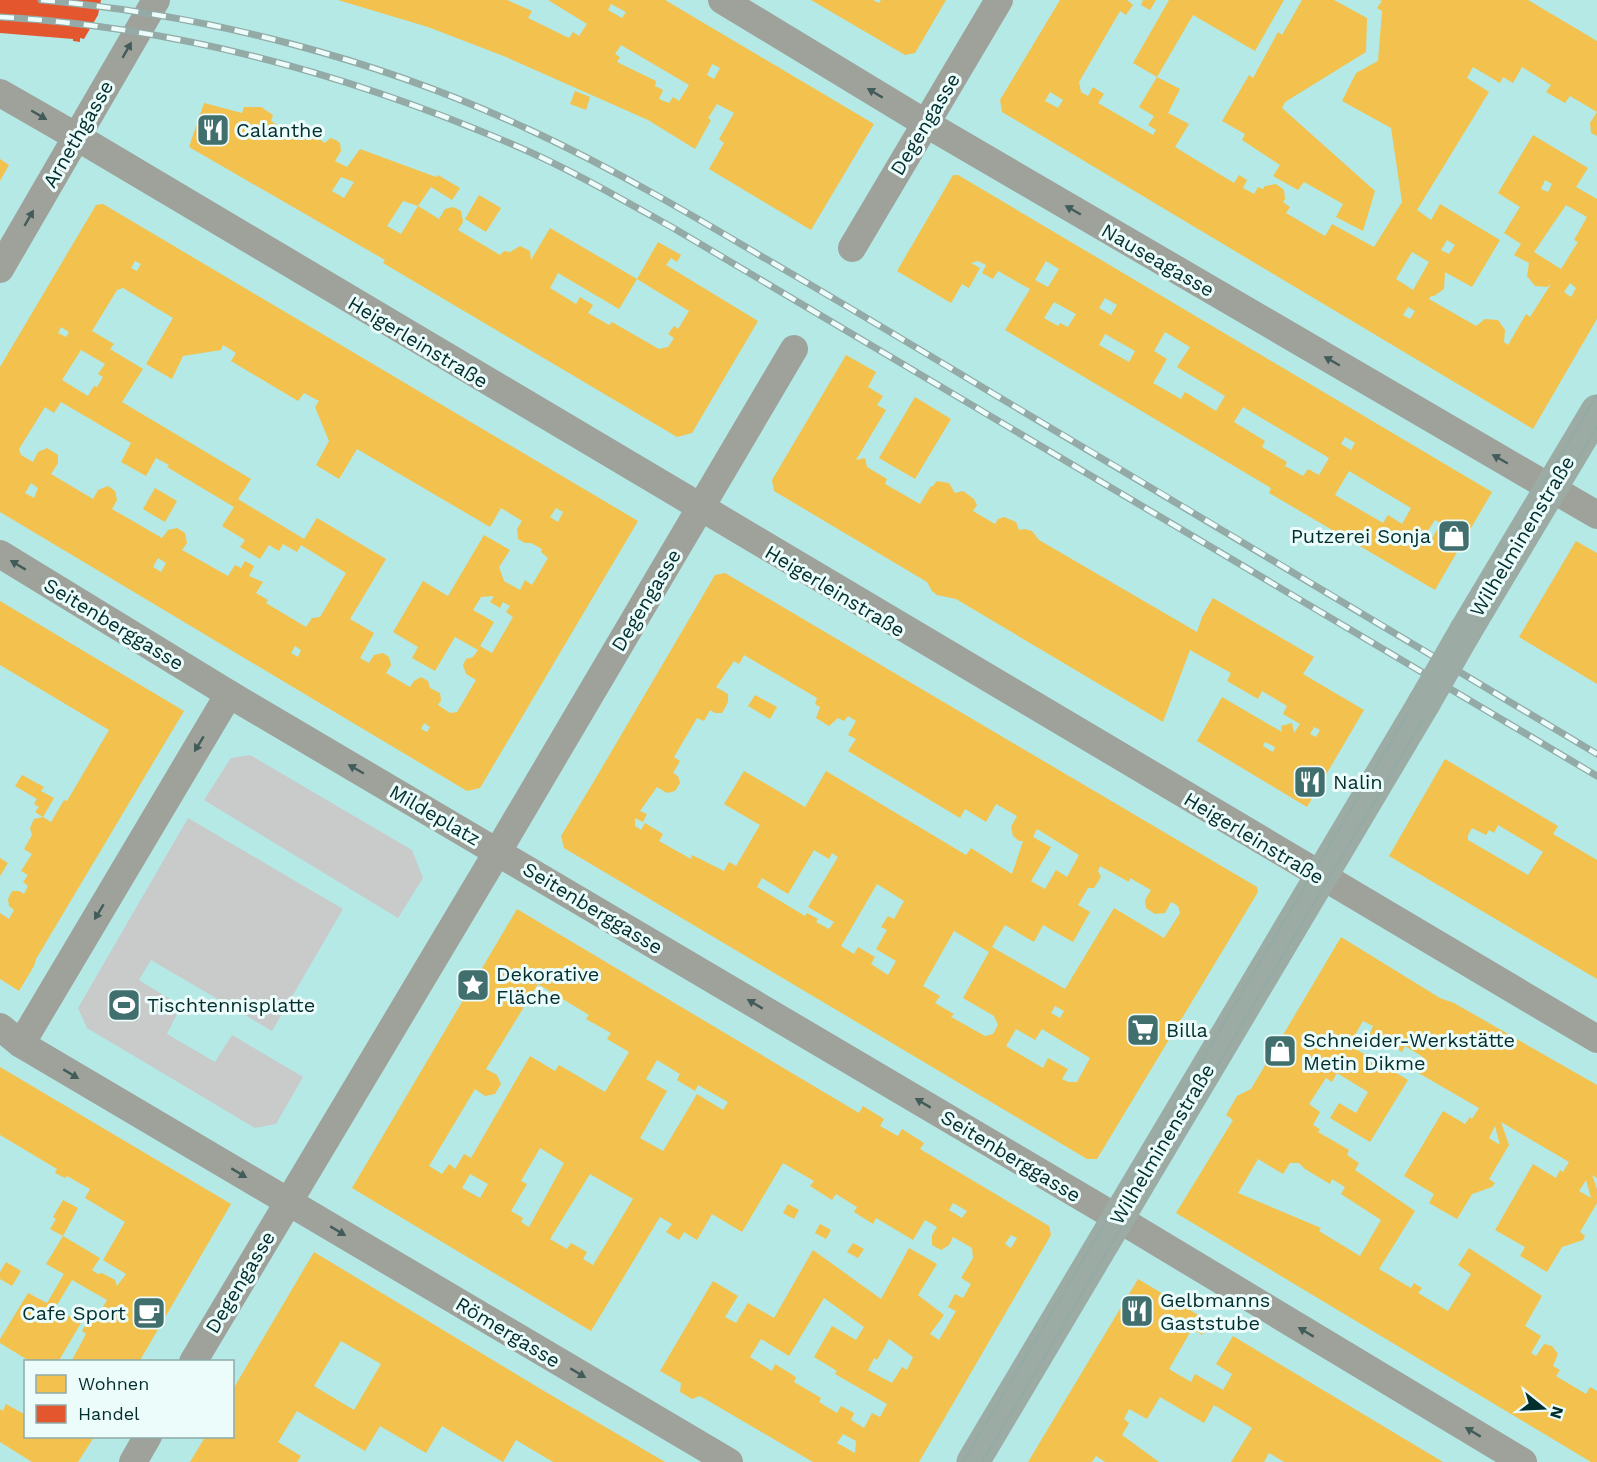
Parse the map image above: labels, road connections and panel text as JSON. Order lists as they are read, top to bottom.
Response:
{
  "streets": {
    "street": [
      "Degengasse",
      "Arnethgasse",
      "Nauseagasse",
      "Heigerleinstraße",
      "Wilhelminenstraße",
      "Seitenberggasse",
      "Mildeplatz",
      "Römergasse"
    ]
  },
  "crossings": [
    ["Degengasse", "Nauseagasse"],
    ["Degengasse", "Heigerleinstraße"],
    ["Degengasse", "Seitenberggasse"],
    ["Degengasse", "Mildeplatz"],
    ["Degengasse", "Römergasse"],
    ["Arnethgasse", "Heigerleinstraße"],
    ["Nauseagasse", "Wilhelminenstraße"],
    ["Heigerleinstraße", "Wilhelminenstraße"],
    ["Wilhelminenstraße", "Seitenberggasse"],
    ["Seitenberggasse", "Mildeplatz"],
    ["Mildeplatz", "Römergasse"]
  ],
  "one_way": [
    "Arnethgasse",
    "Nauseagasse",
    "Seitenberggasse",
    "Mildeplatz",
    "Römergasse"
  ],
  "places": {
    "restaurant": ["Calanthe", "Nalin", "Gelbmanns Gaststube"],
    "shop": ["Putzerei Sonja", "Schneider-Werkstätte Metin Dikme"],
    "place": ["Dekorative Fläche"],
    "sports": ["Tischtennisplatte"],
    "supermarket": ["Billa"],
    "cafe": ["Cafe Sport"]
  },
  "legend": ["Wohnen", "Handel"],
  "north": "right"
}
